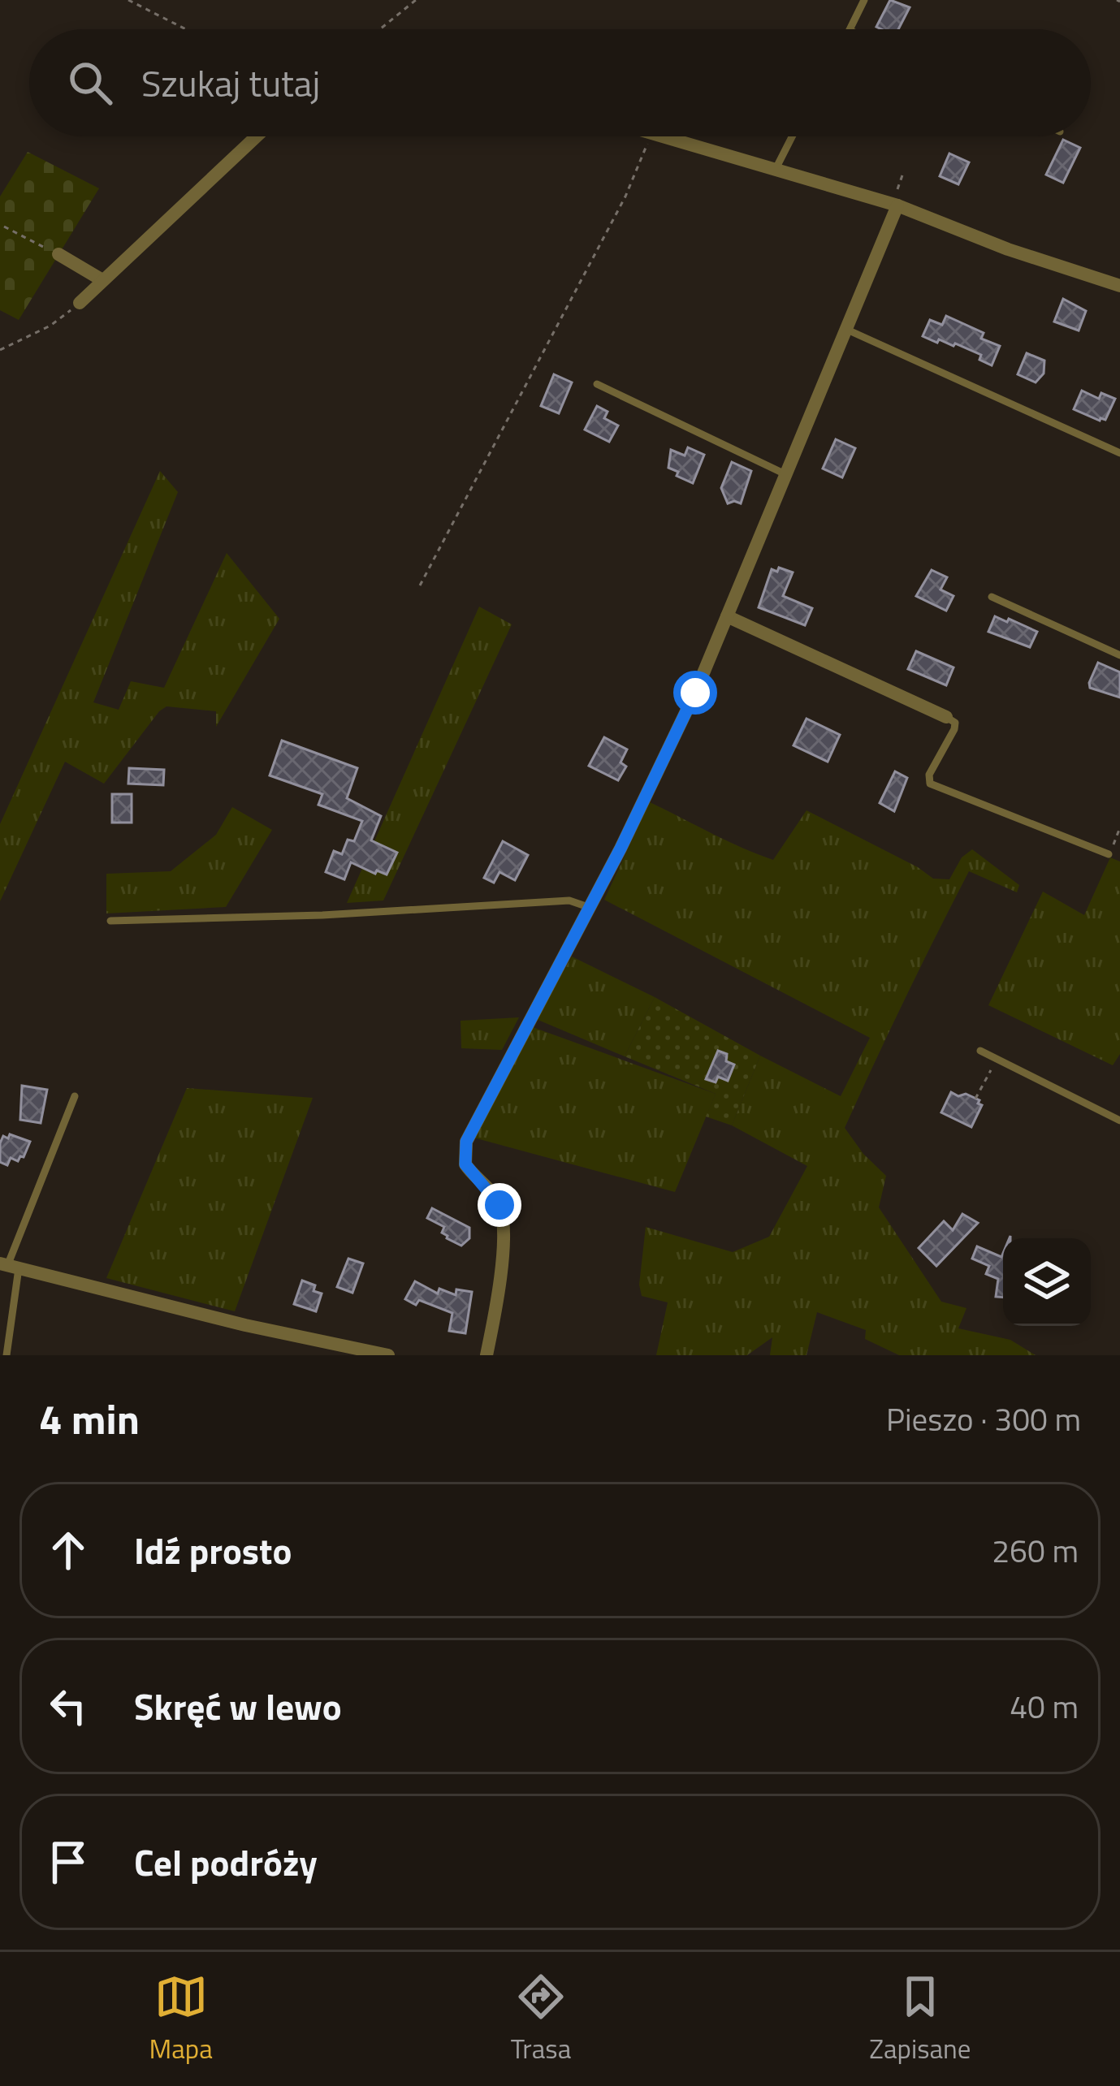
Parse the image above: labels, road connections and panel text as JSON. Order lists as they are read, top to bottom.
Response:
{
  "page": {
    "search": "Szukaj tutaj",
    "heading": ["4 min", "Pieszo · 300 m"],
    "list": [
      ["Idź prosto", "260 m"],
      ["Skręć w lewo", "40 m"],
      "Cel podróży"
    ],
    "nav": ["Mapa", "Trasa", "Zapisane"]
  }
}
